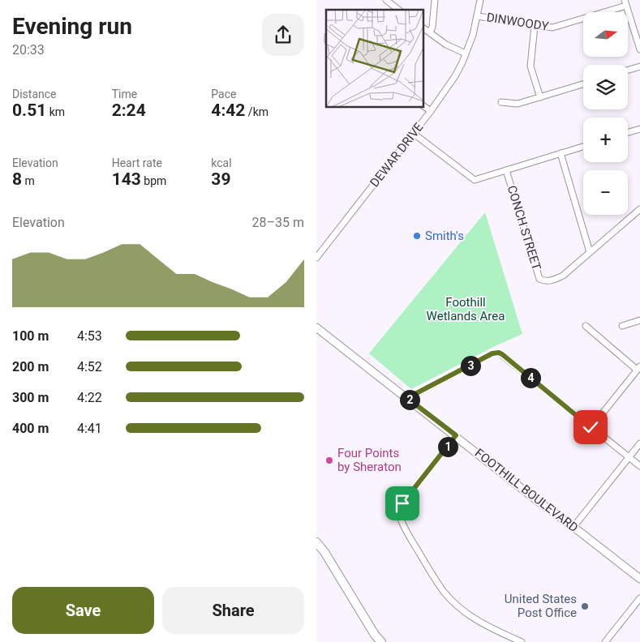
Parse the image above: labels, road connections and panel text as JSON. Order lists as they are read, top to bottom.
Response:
{
  "streets": {
    "main road": ["FOOTHILL BOULEVARD"],
    "street": ["DINWOODY", "DEWAR DRIVE", "CONCH STREET"]
  },
  "crossings": [
    ["DINWOODY", "DEWAR DRIVE"]
  ],
  "parks": ["Foothill Wetlands Area"],
  "places": ["Smith's", "Four Points by Sheraton", "United States Post Office"],
  "north": "right",
  "page": {
    "heading": ["Evening run", "20:33"],
    "map_buttons": ["+", "−"],
    "stats": [
      ["Distance", "0.51 km"],
      ["Time", "2:24"],
      ["Pace", "4:42 /km"],
      ["Elevation", "8 m"],
      ["Heart rate", "143 bpm"],
      ["kcal", "39"]
    ],
    "chart": ["Elevation", "28–35 m"],
    "list": [
      {
        "name": "100 m",
        "note": "4:53"
      },
      {
        "name": "200 m",
        "note": "4:52"
      },
      {
        "name": "300 m",
        "note": "4:22"
      },
      {
        "name": "400 m",
        "note": "4:41"
      }
    ],
    "pins": [
      "3",
      "4",
      "2",
      "1"
    ],
    "buttons": ["Save", "Share"]
  }
}
